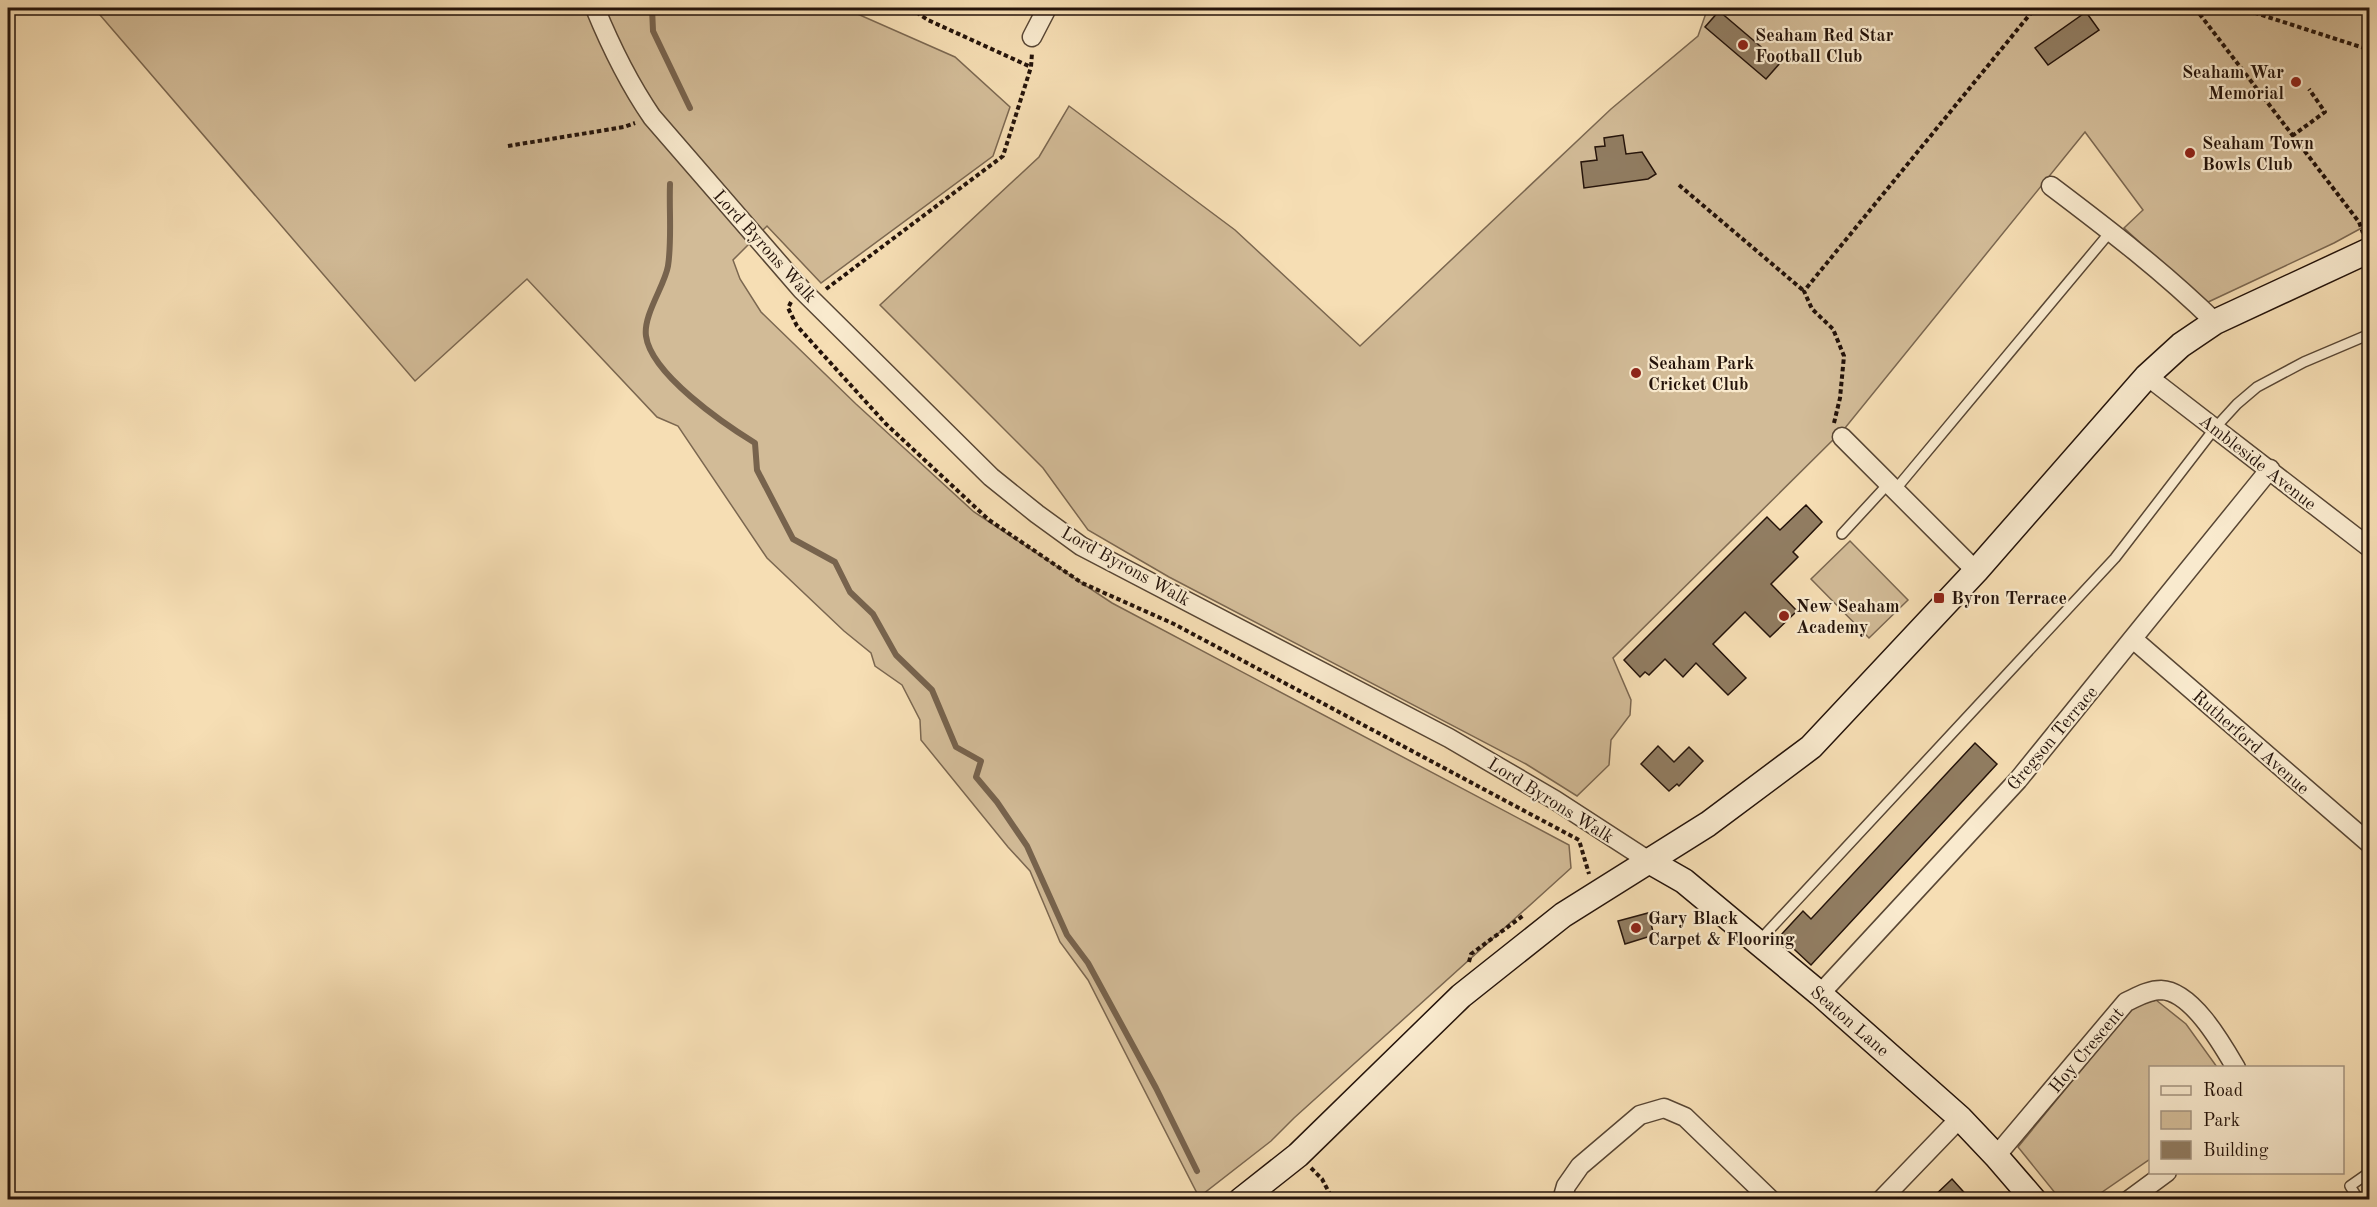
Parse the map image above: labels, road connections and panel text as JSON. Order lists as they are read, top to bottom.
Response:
{
  "streets": {
    "main road": ["Seaton Lane"],
    "street": [
      "Lord Byrons Walk",
      "Ambleside Avenue",
      "Gregson Terrace",
      "Rutherford Avenue",
      "Hoy Crescent"
    ]
  },
  "crossings": [
    ["Lord Byrons Walk", "Seaton Lane"],
    ["Ambleside Avenue", "Gregson Terrace"],
    ["Gregson Terrace", "Rutherford Avenue"],
    ["Gregson Terrace", "Seaton Lane"],
    ["Seaton Lane", "Hoy Crescent"]
  ],
  "places": {
    "other": [
      "Seaham Red Star Football Club",
      "Seaham War Memorial",
      "Seaham Town Bowls Club",
      "Seaham Park Cricket Club",
      "New Seaham Academy",
      "Gary Black Carpet & Flooring"
    ],
    "transit": ["Byron Terrace"]
  },
  "legend": ["Road", "Park", "Building"]
}
